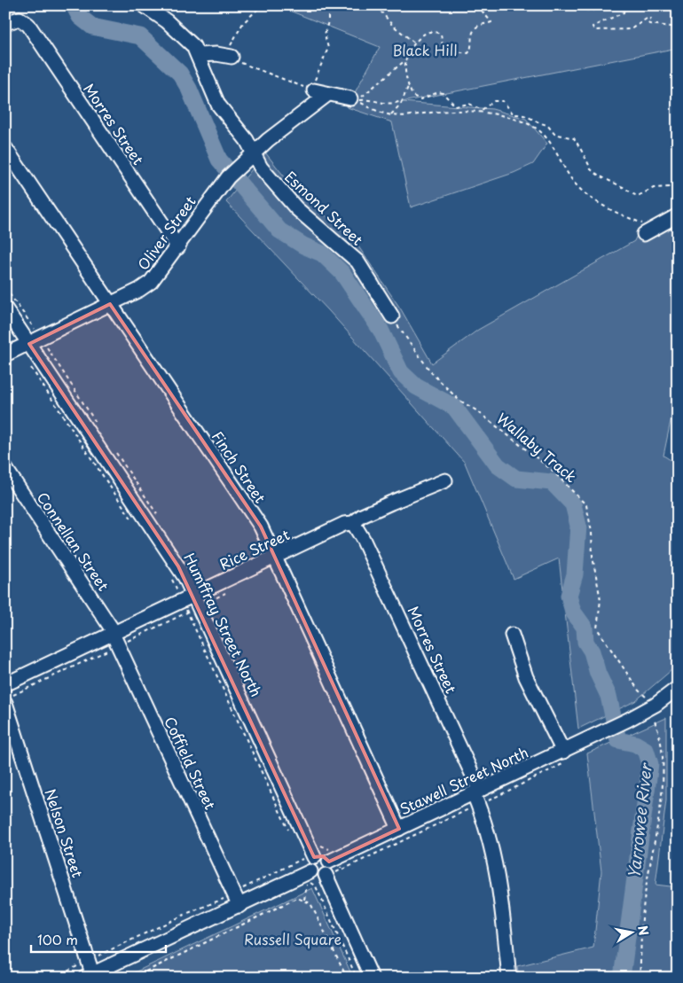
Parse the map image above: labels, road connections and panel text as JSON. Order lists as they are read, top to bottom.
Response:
{
  "streets": {
    "street": [
      "Morres Street",
      "Esmond Street",
      "Oliver Street",
      "Finch Street",
      "Connellan Street",
      "Rice Street",
      "Humffray Street North",
      "Coffield Street",
      "Stawell Street North",
      "Nelson Street"
    ],
    "path": ["Wallaby Track"]
  },
  "crossings": [
    ["Morres Street", "Oliver Street"],
    ["Morres Street", "Rice Street"],
    ["Morres Street", "Stawell Street North"],
    ["Esmond Street", "Oliver Street"],
    ["Esmond Street", "Wallaby Track"],
    ["Oliver Street", "Finch Street"],
    ["Oliver Street", "Humffray Street North"],
    ["Wallaby Track", "Stawell Street North"],
    ["Finch Street", "Rice Street"],
    ["Finch Street", "Stawell Street North"],
    ["Connellan Street", "Rice Street"],
    ["Connellan Street", "Coffield Street"],
    ["Rice Street", "Humffray Street North"],
    ["Rice Street", "Coffield Street"],
    ["Rice Street", "Nelson Street"]
  ],
  "water": ["Yarrowee River"],
  "parks": ["Black Hill", "Russell Square"],
  "scale_bar": "100 m",
  "north": "right"
}
